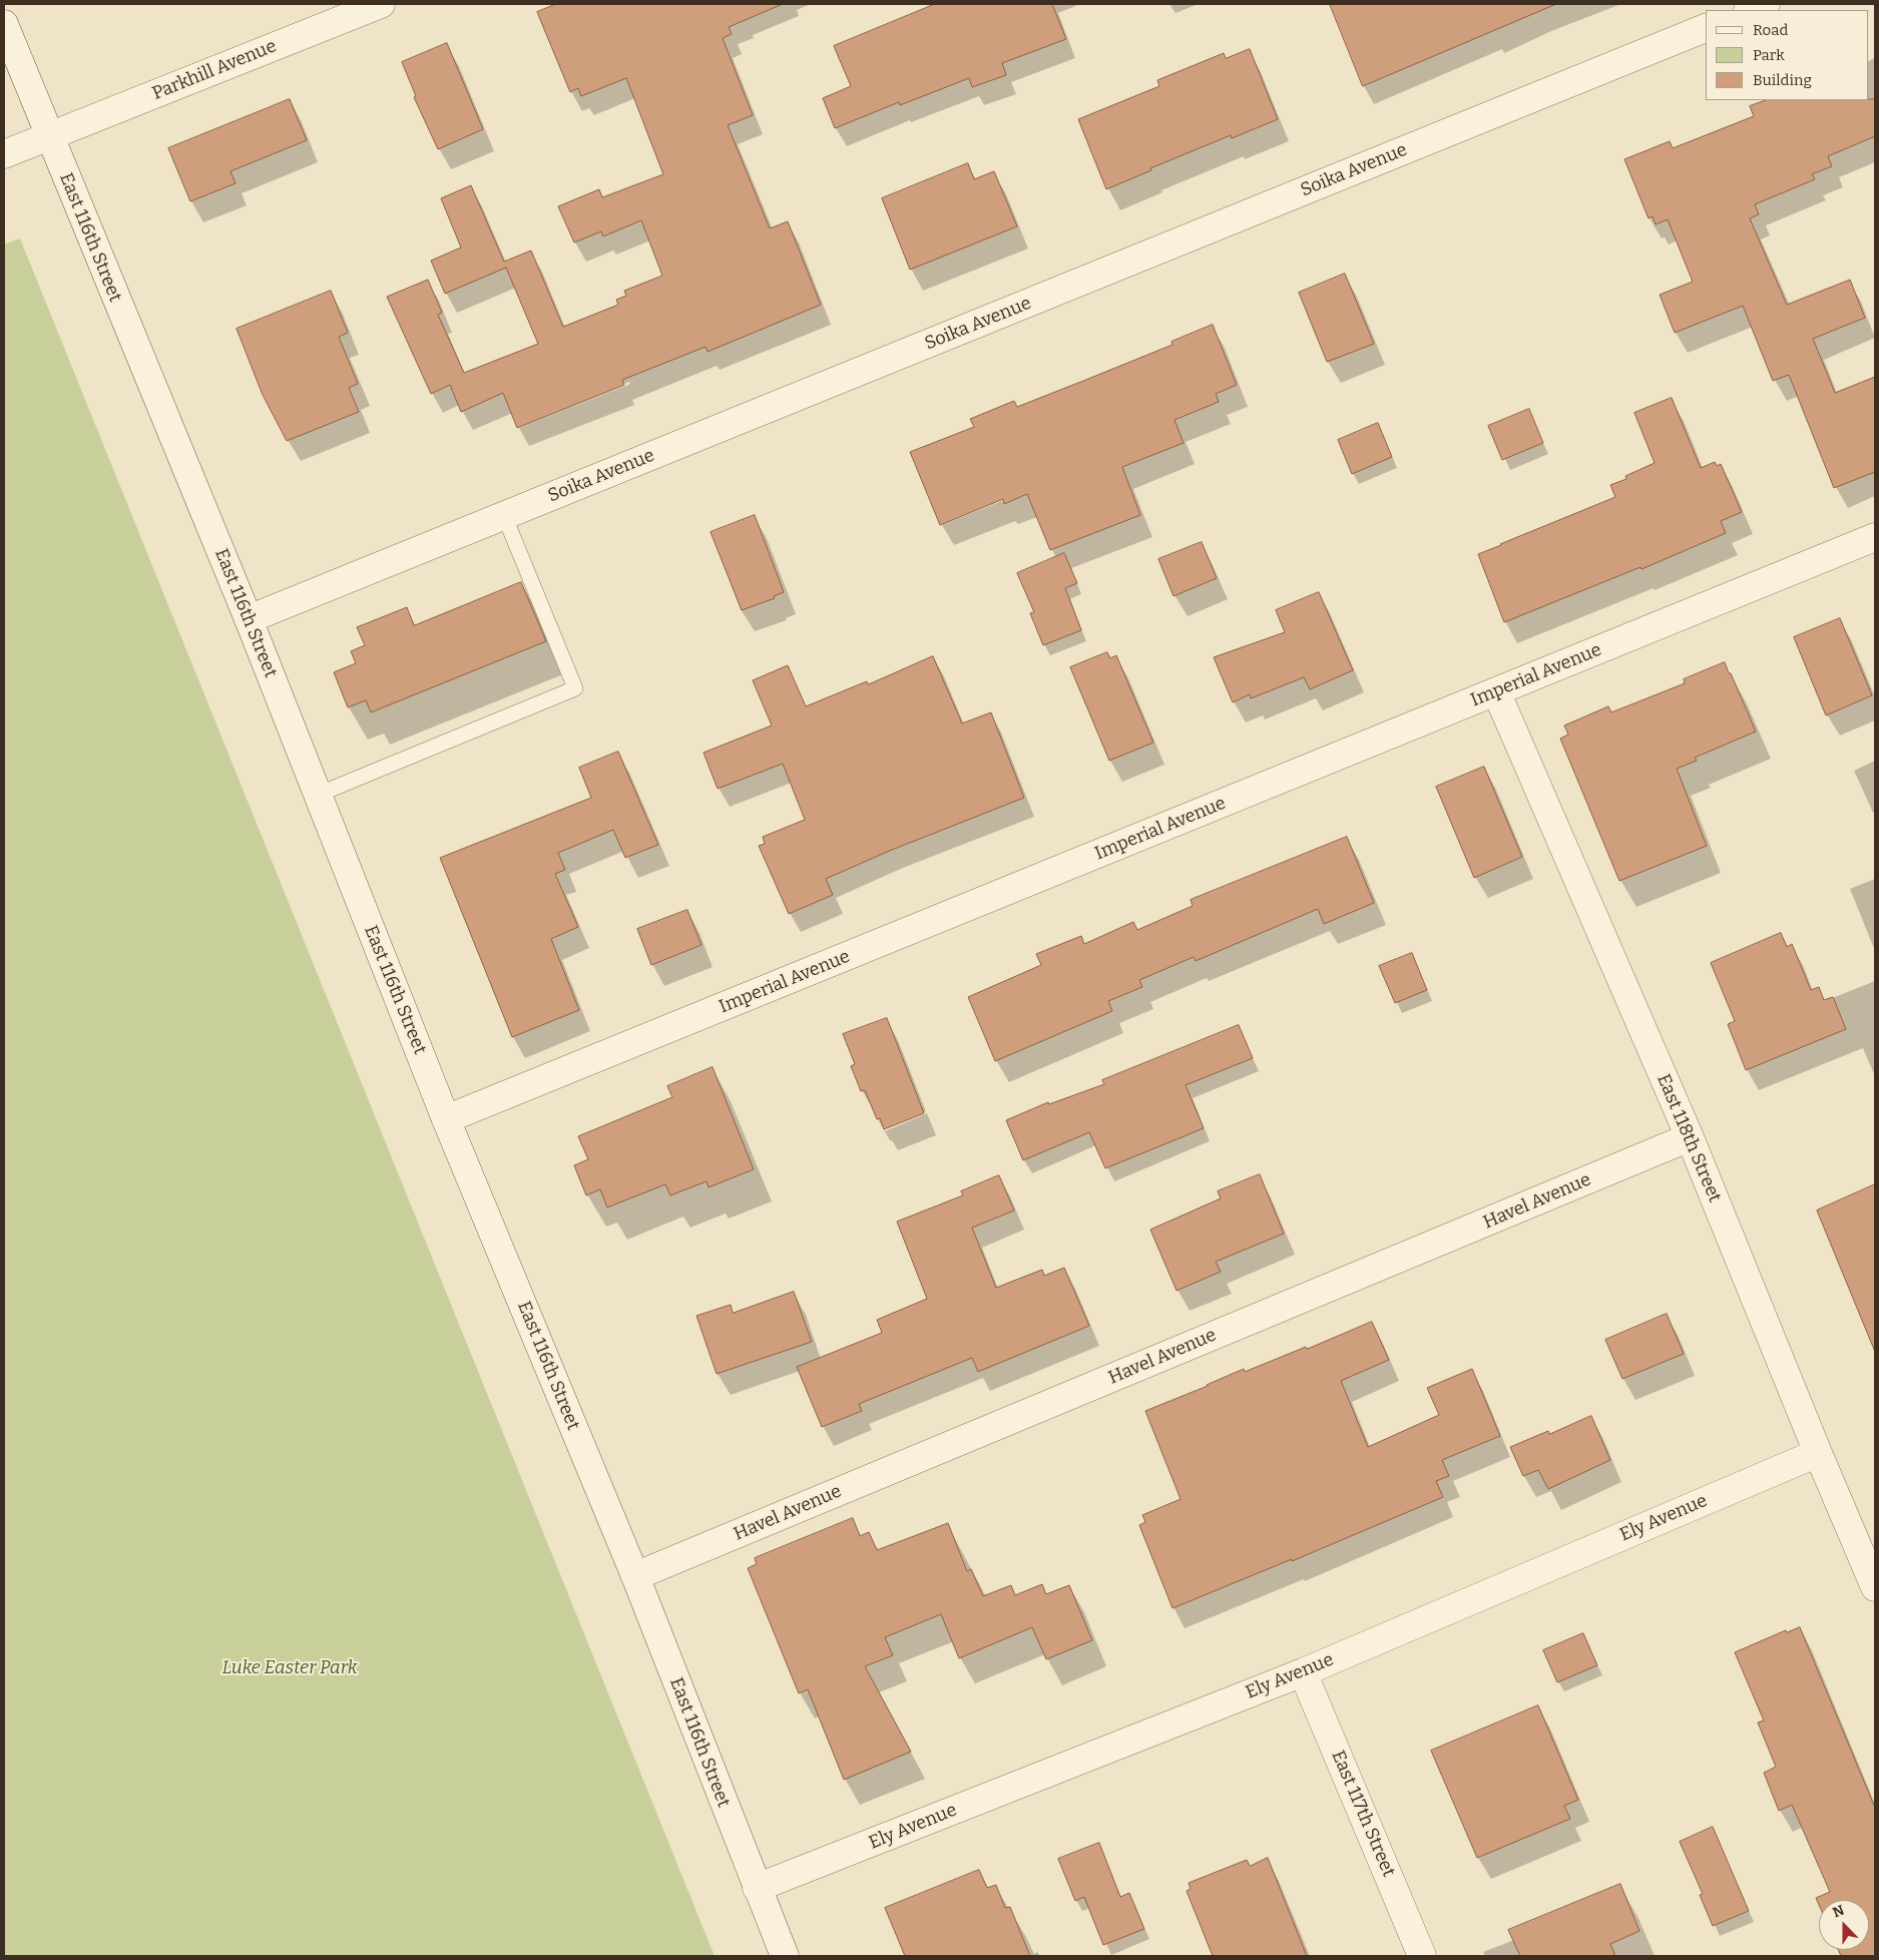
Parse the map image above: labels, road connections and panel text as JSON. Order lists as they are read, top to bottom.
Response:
{
  "streets": {
    "street": [
      "Parkhill Avenue",
      "Soika Avenue",
      "East 116th Street",
      "Imperial Avenue",
      "East 118th Street",
      "Havel Avenue",
      "Ely Avenue",
      "East 117th Street"
    ]
  },
  "crossings": [
    ["Parkhill Avenue", "East 116th Street"],
    ["Soika Avenue", "East 116th Street"],
    ["East 116th Street", "Imperial Avenue"],
    ["East 116th Street", "Havel Avenue"],
    ["East 116th Street", "Ely Avenue"],
    ["Imperial Avenue", "East 118th Street"],
    ["East 118th Street", "Havel Avenue"],
    ["East 118th Street", "Ely Avenue"],
    ["Ely Avenue", "East 117th Street"]
  ],
  "parks": ["Luke Easter Park"],
  "legend": ["Road", "Park", "Building"],
  "north": "top"
}
